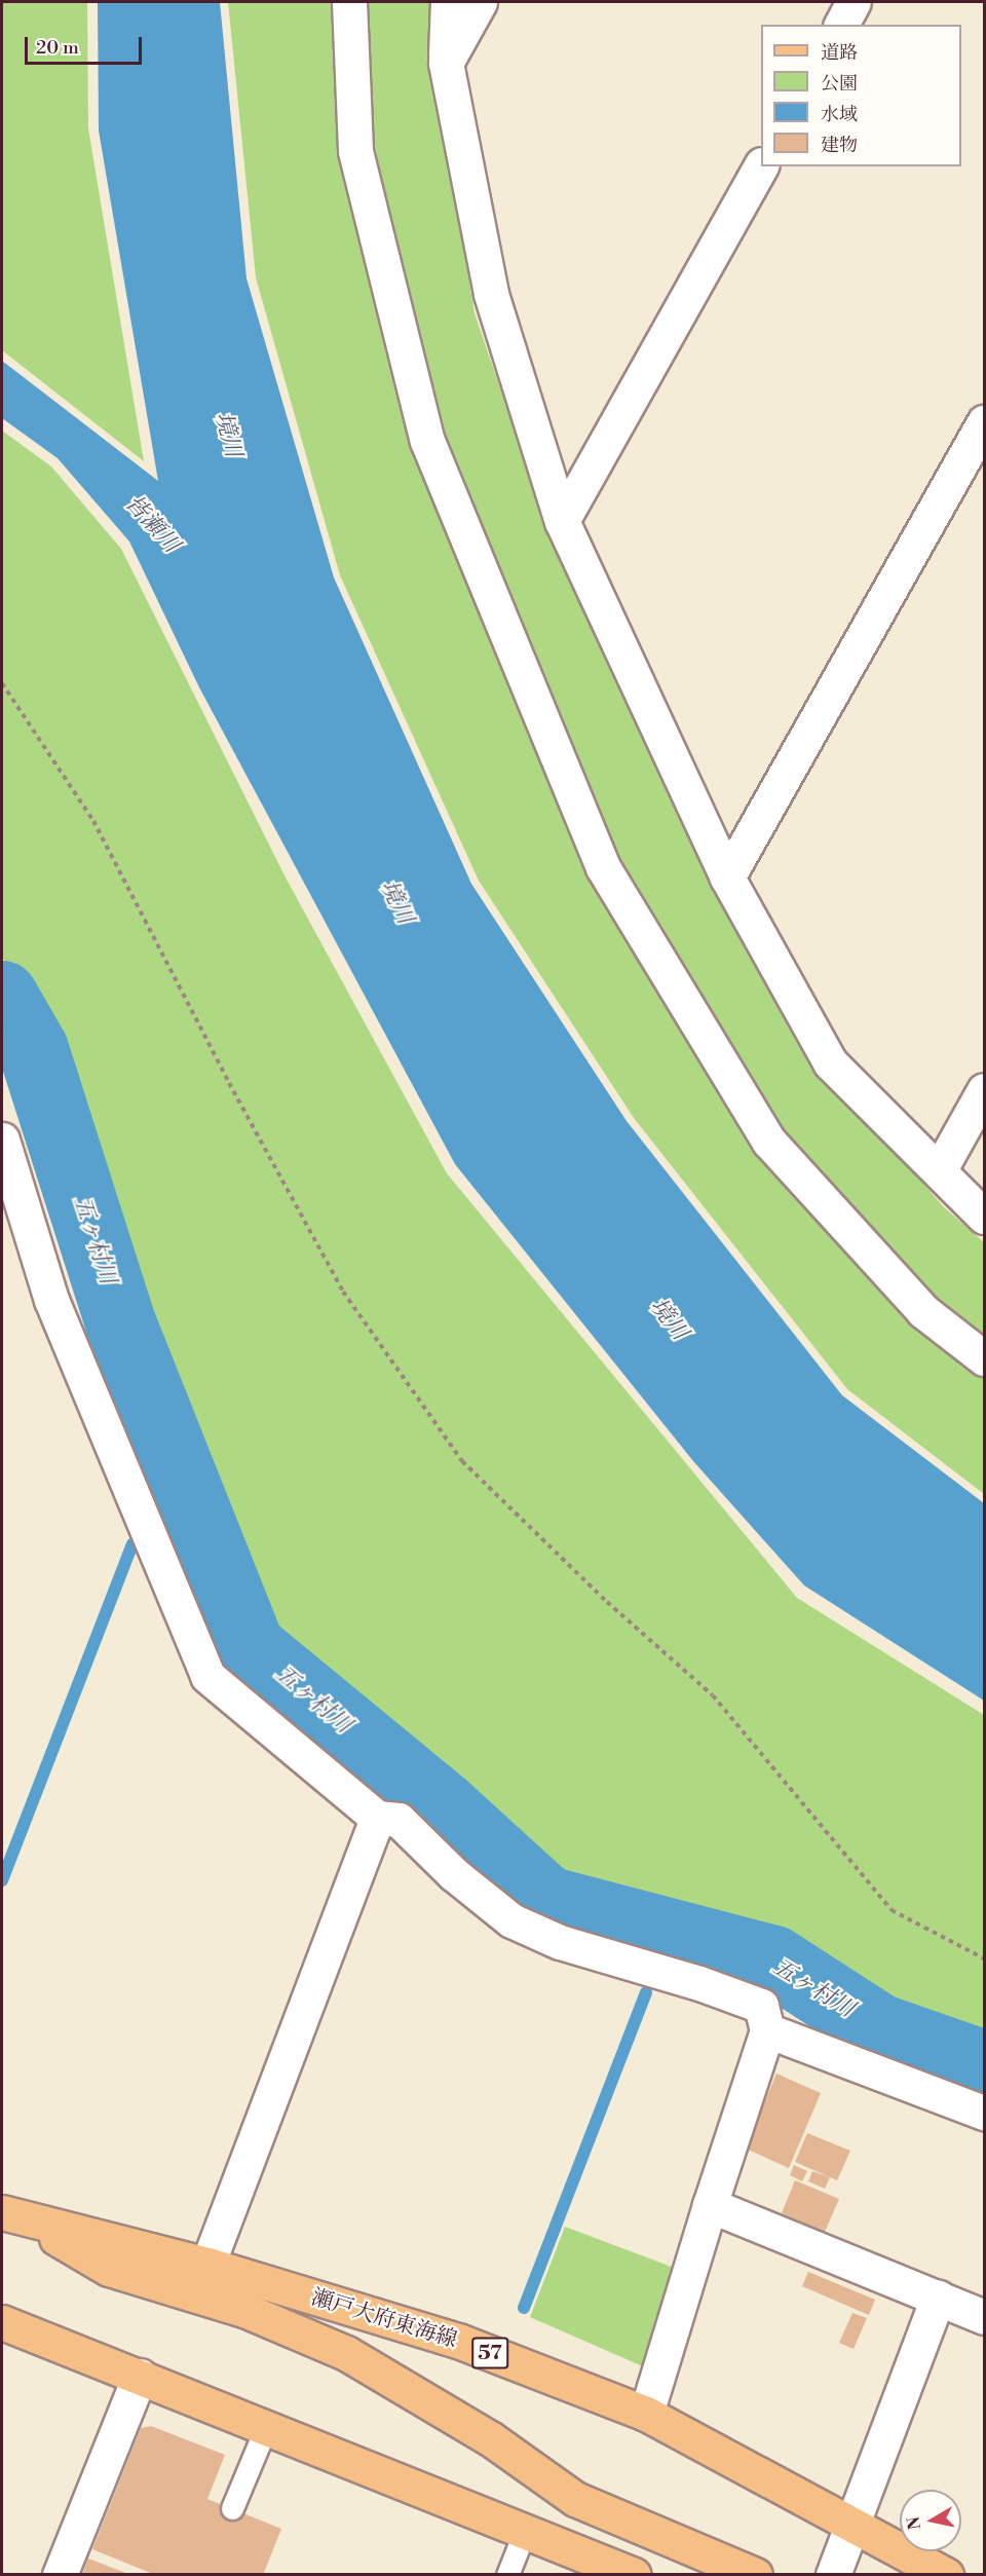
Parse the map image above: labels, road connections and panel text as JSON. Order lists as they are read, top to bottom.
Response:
{
  "streets": {
    "main road": ["瀬戸大府東海線", "57"]
  },
  "crossings": [
    ["瀬戸大府東海線", "57"]
  ],
  "water": ["境川", "皆瀬川", "五ヶ村川"],
  "legend": [
    "道路",
    "公園",
    "水域",
    "建物"
  ],
  "scale_bar": "20 m",
  "north": "left"
}
